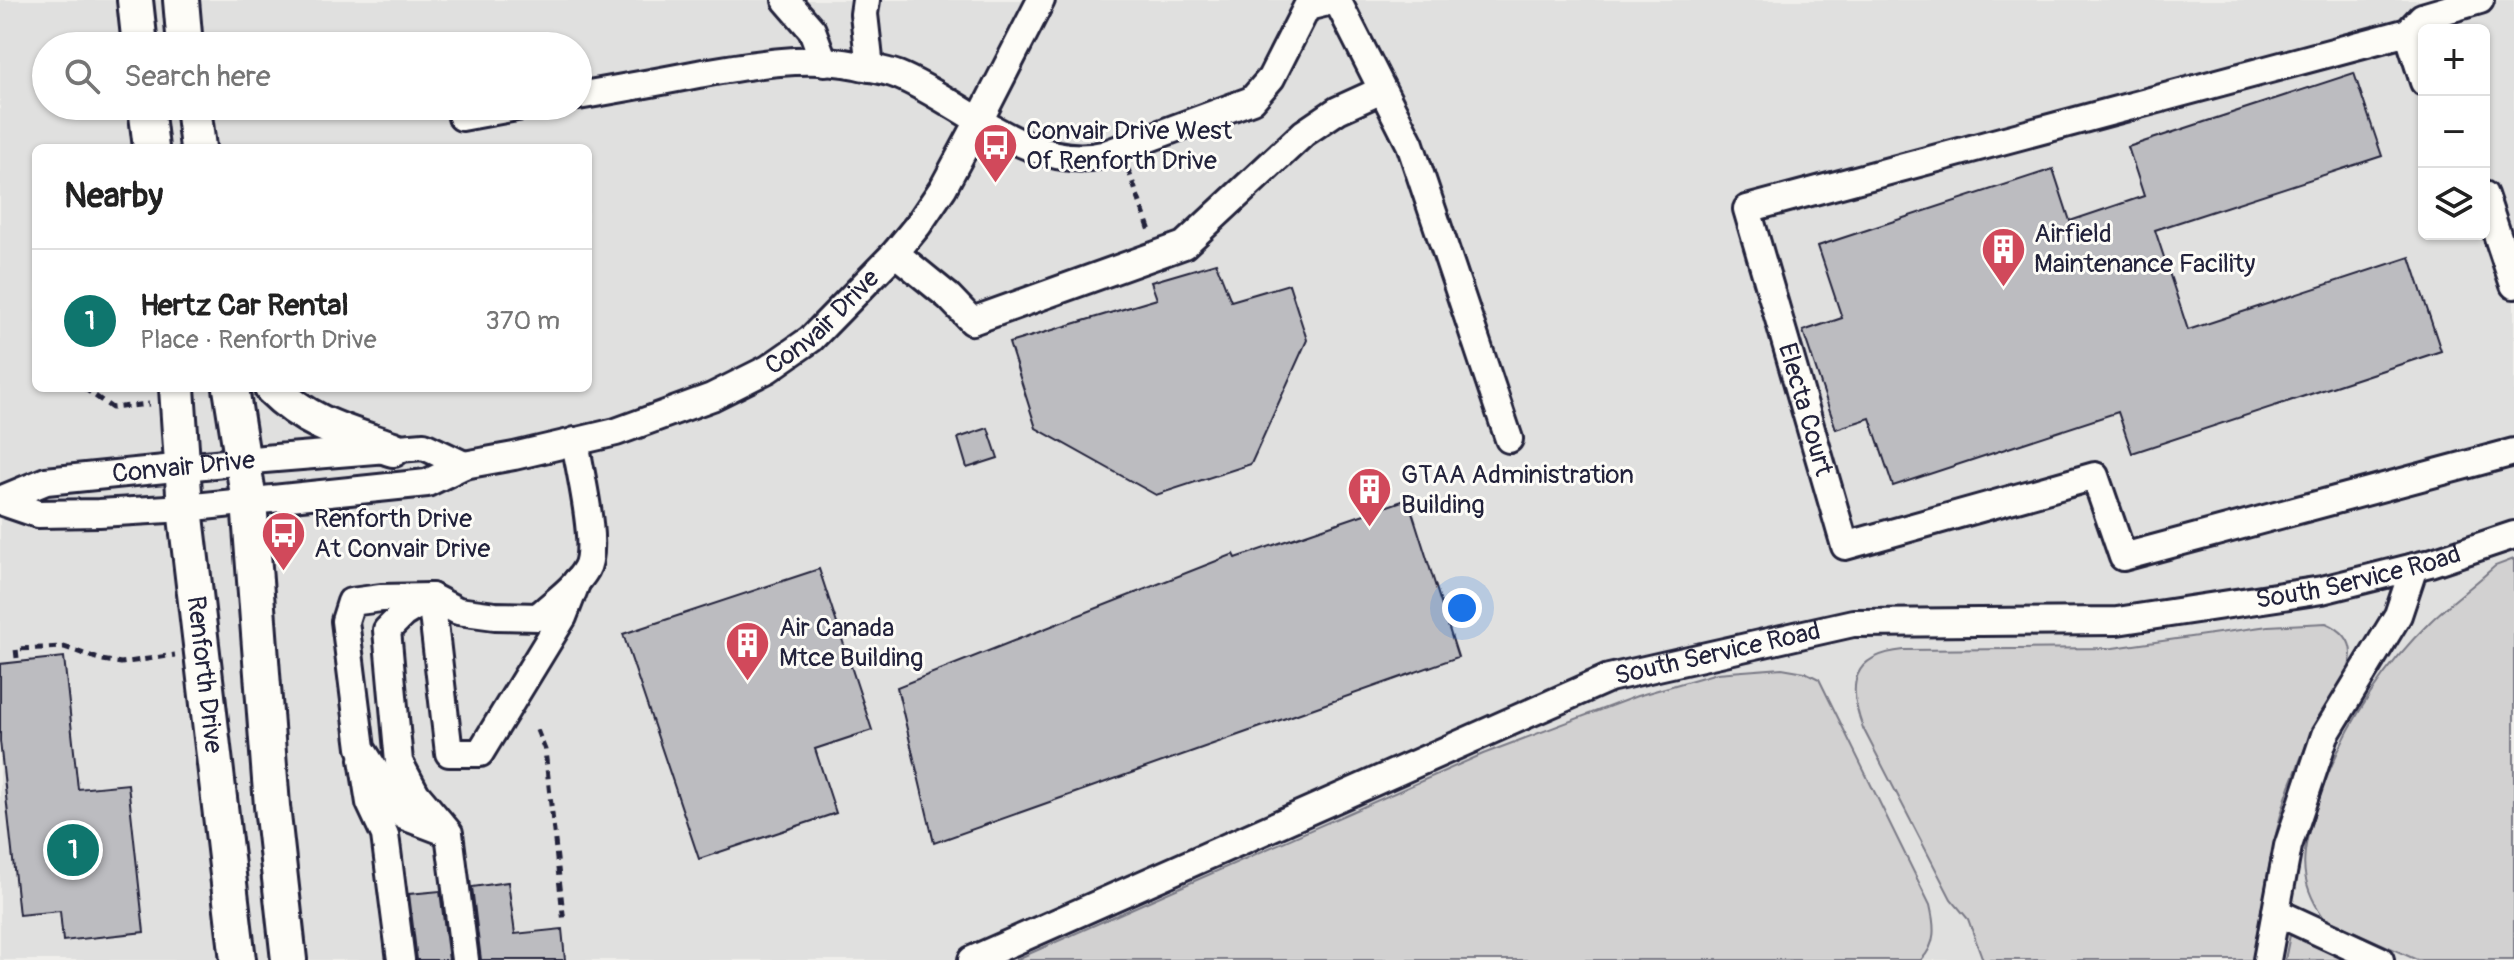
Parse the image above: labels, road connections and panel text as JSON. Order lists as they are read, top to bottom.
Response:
{
  "streets": {
    "main road": ["Renforth Drive"],
    "street": ["Convair Drive", "Electa Court", "South Service Road"]
  },
  "crossings": [
    ["Convair Drive", "Renforth Drive"]
  ],
  "places": {
    "bus stop": ["Convair Drive West Of Renforth Drive", "Renforth Drive At Convair Drive"],
    "building": ["Airfield Maintenance Facility", "GTAA Administration Building", "Air Canada Mtce Building"]
  },
  "page": {
    "map_buttons": ["+", "−"],
    "search": "Search here",
    "heading": "Nearby",
    "list": [
      {
        "mark": "1",
        "name": "Hertz Car Rental",
        "note": "Place · Renforth Drive",
        "value": "370 m"
      }
    ],
    "pins": "1"
  }
}
